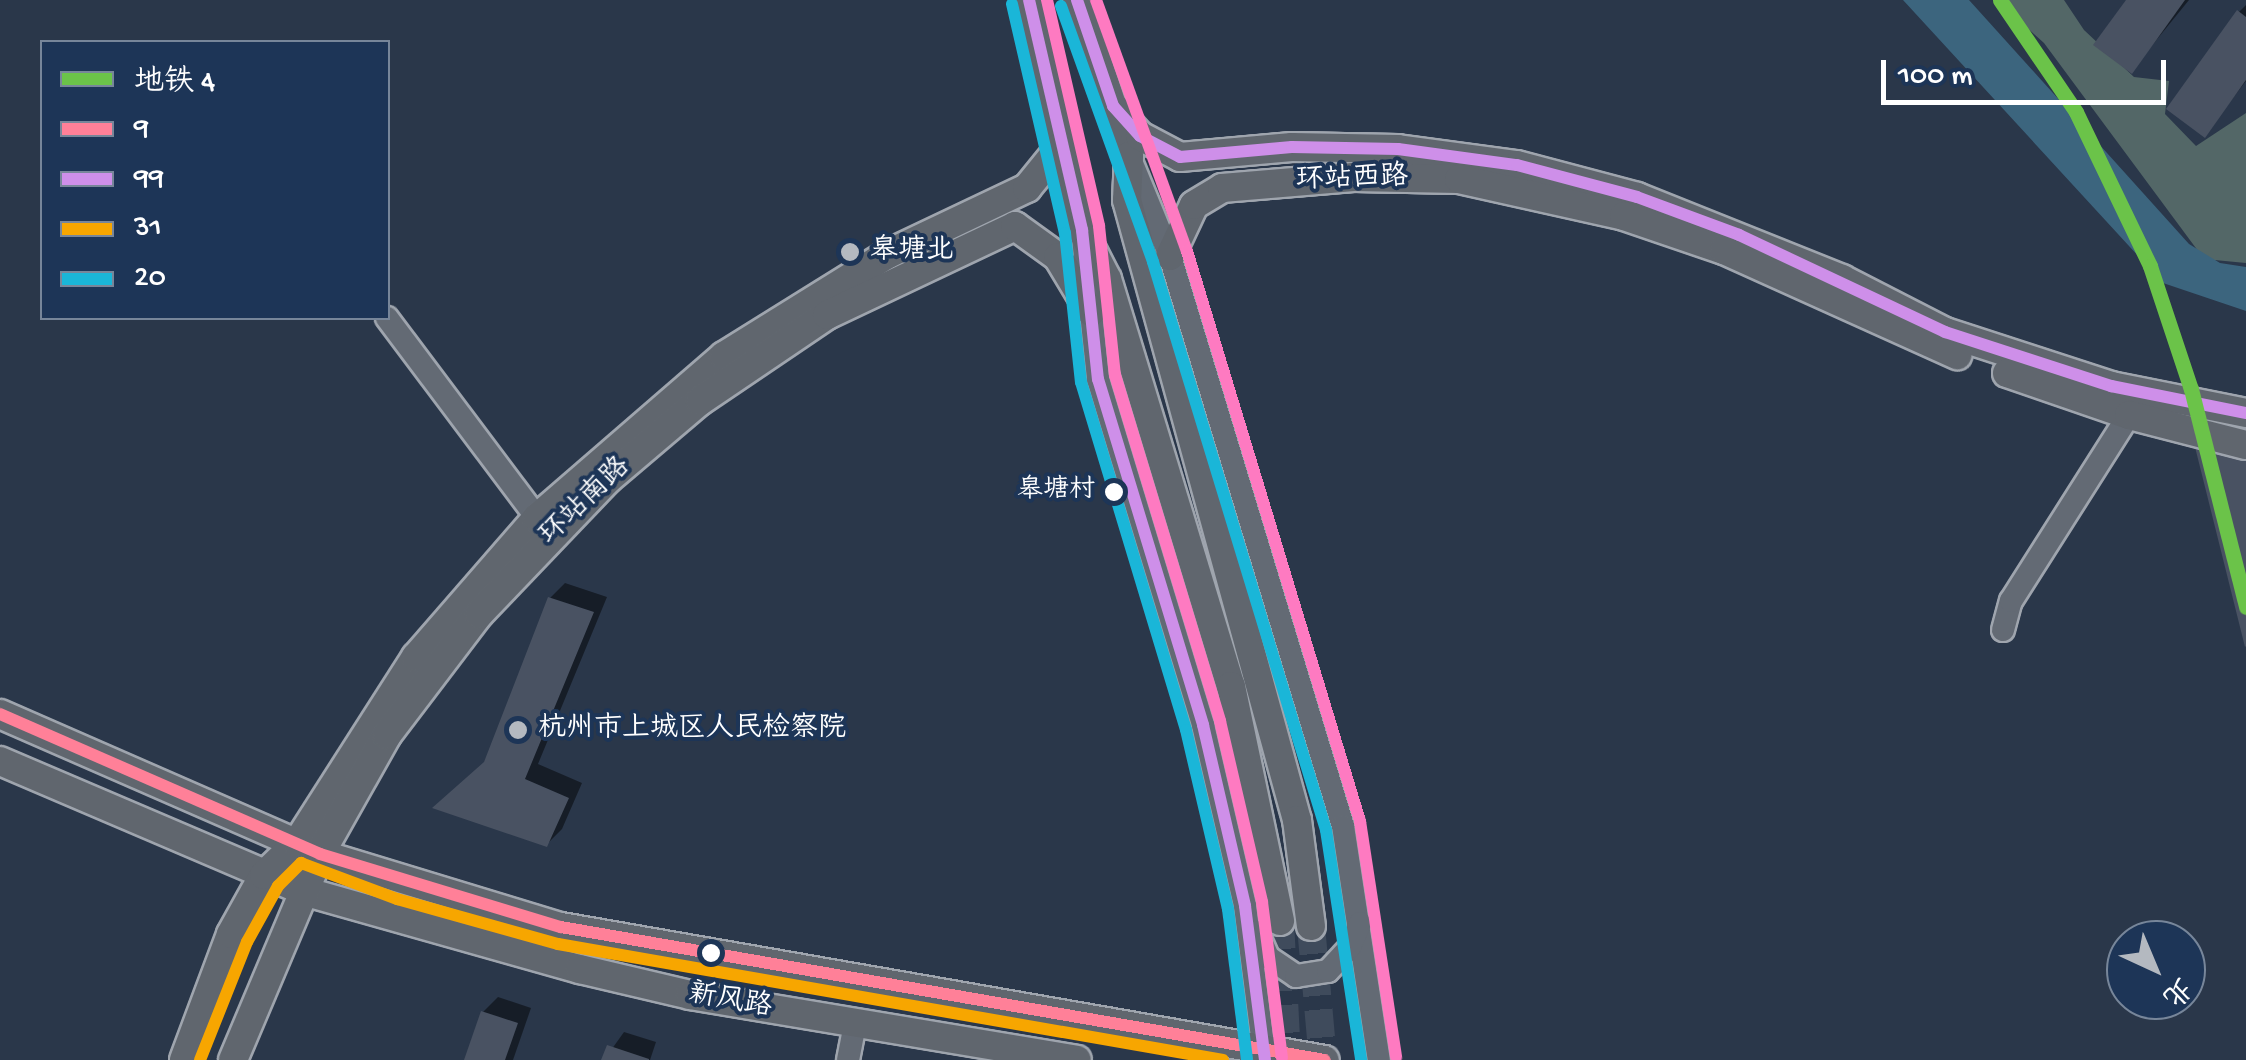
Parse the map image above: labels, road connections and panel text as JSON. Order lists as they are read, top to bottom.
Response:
{
  "streets": {
    "main road": ["环站西路", "环站南路", "新风路"]
  },
  "crossings": [
    ["环站南路", "新风路"]
  ],
  "places": ["皋塘北", "皋塘村", "杭州市上城区人民检察院"],
  "lines": [
    "metro line 4",
    "transit line 99",
    "transit line 20",
    "transit line 9",
    "transit line 31"
  ],
  "legend": [
    "地铁 4",
    "9",
    "99",
    "31",
    "20"
  ],
  "scale_bar": "100 m",
  "north": "bottom right"
}
